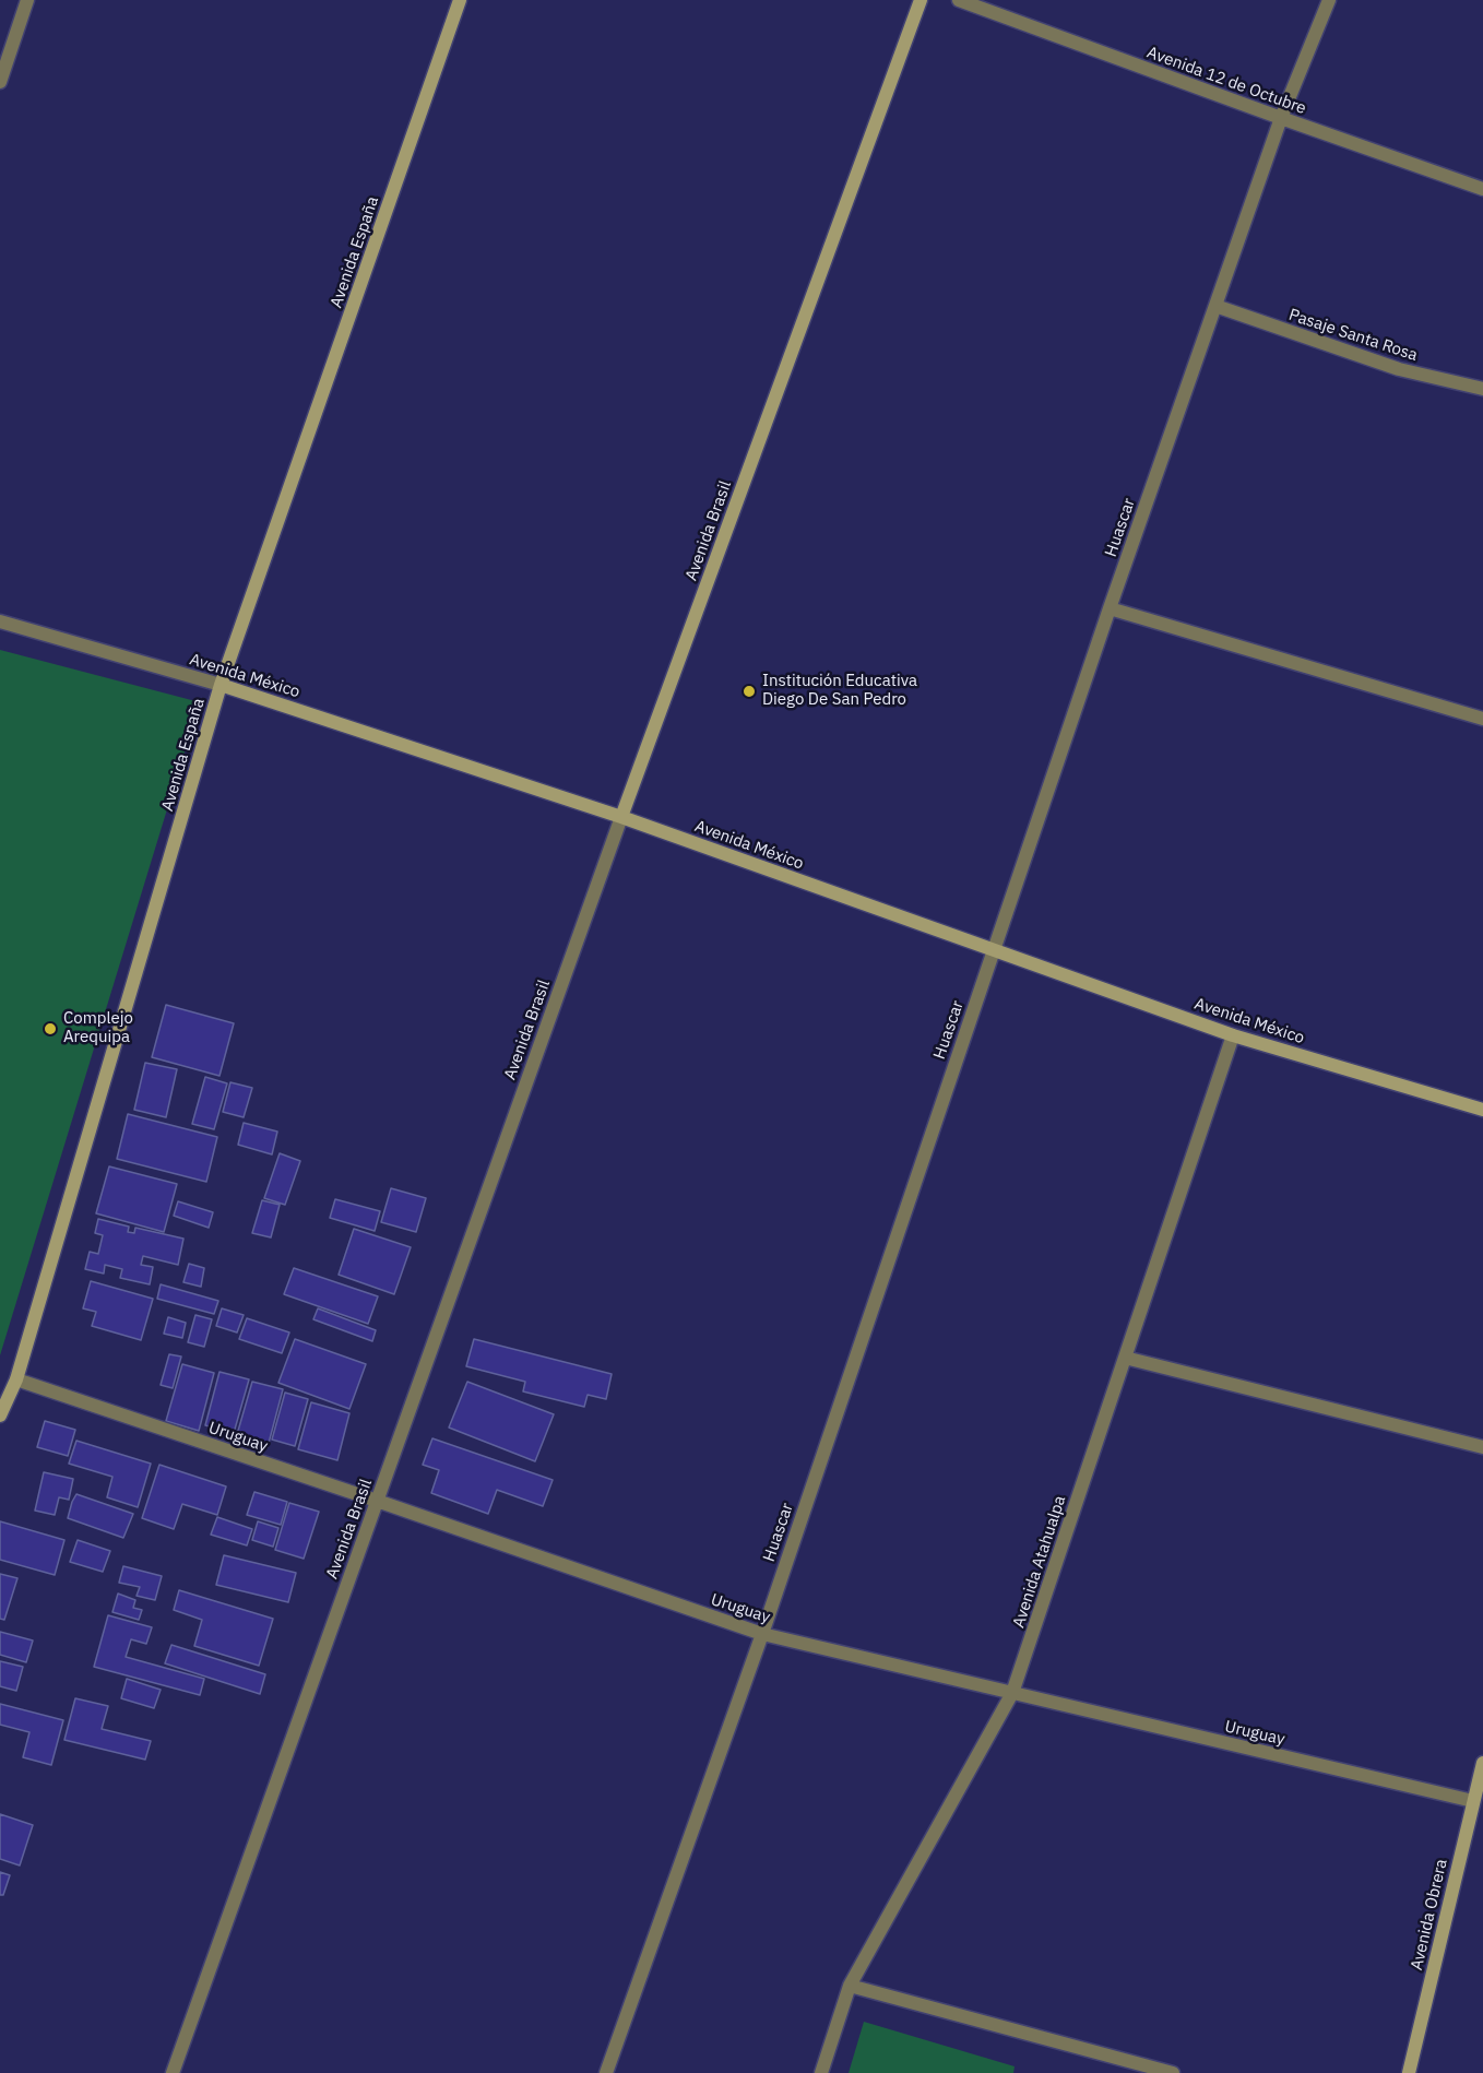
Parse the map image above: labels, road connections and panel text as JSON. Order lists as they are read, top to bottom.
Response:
{
  "streets": {
    "street": [
      "Avenida 12 de Octubre",
      "Avenida España",
      "Pasaje Santa Rosa",
      "Huascar",
      "Avenida Brasil",
      "Avenida México",
      "Uruguay",
      "Avenida Atahualpa",
      "Avenida Obrera"
    ]
  },
  "crossings": [
    ["Avenida 12 de Octubre", "Huascar"],
    ["Avenida España", "Avenida México"],
    ["Avenida España", "Uruguay"],
    ["Pasaje Santa Rosa", "Huascar"],
    ["Huascar", "Avenida México"],
    ["Huascar", "Uruguay"],
    ["Avenida Brasil", "Avenida México"],
    ["Avenida Brasil", "Uruguay"],
    ["Avenida México", "Avenida Atahualpa"],
    ["Uruguay", "Avenida Atahualpa"],
    ["Uruguay", "Avenida Obrera"]
  ],
  "places": ["Institución Educativa Diego De San Pedro", "Complejo Arequipa"]
}
